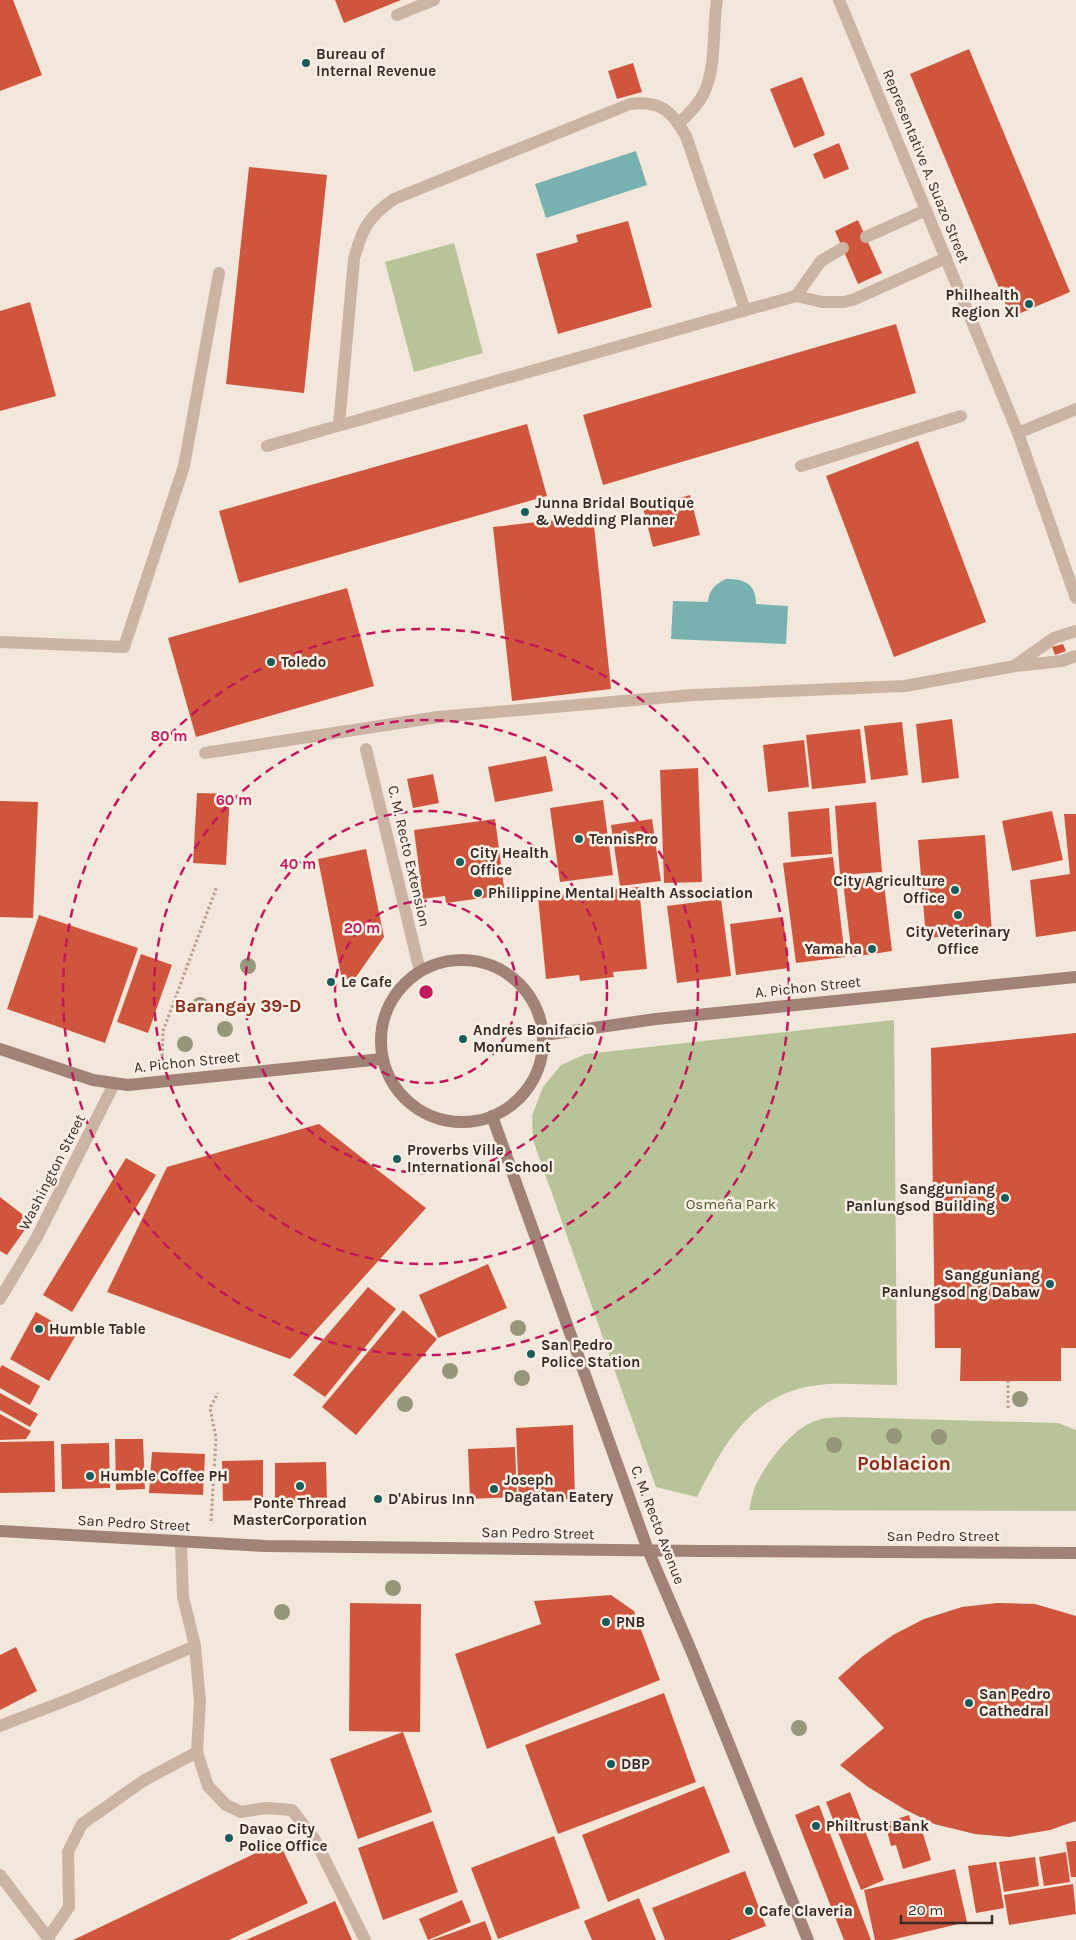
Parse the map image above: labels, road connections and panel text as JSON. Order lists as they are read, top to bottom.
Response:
{
  "streets": {
    "main road": ["A. Pichon Street", "San Pedro Street", "C. M. Recto Avenue"],
    "street": ["Representative A. Suazo Street", "C. M. Recto Extension", "Washington Street"]
  },
  "crossings": [
    ["C. M. Recto Extension", "A. Pichon Street"],
    ["C. M. Recto Extension", "C. M. Recto Avenue"],
    ["A. Pichon Street", "Washington Street"],
    ["A. Pichon Street", "C. M. Recto Avenue"],
    ["San Pedro Street", "C. M. Recto Avenue"]
  ],
  "districts": ["Barangay 39-D", "Poblacion"],
  "parks": ["Osmeña Park"],
  "places": [
    "Bureau of Internal Revenue",
    "Philhealth Region XI",
    "Junna Bridal Boutique & Wedding Planner",
    "Toledo",
    "TennisPro",
    "City Health Office",
    "City Agriculture Office",
    "Philippine Mental Health Association",
    "City Veterinary Office",
    "Yamaha",
    "Le Cafe",
    "Andres Bonifacio Monument",
    "Proverbs Ville International School",
    "Sangguniang Panlungsod Building",
    "Sangguniang Panlungsod ng Dabaw",
    "Humble Table",
    "San Pedro Police Station",
    "Humble Coffee PH",
    "Ponte Thread MasterCorporation",
    "Joseph Dagatan Eatery",
    "D'Abirus Inn",
    "PNB",
    "San Pedro Cathedral",
    "DBP",
    "Philtrust Bank",
    "Davao City Police Office",
    "Cafe Claveria"
  ],
  "scale_bar": "20 m",
  "rings": [
    "80 m",
    "60 m",
    "40 m",
    "20 m"
  ]
}
